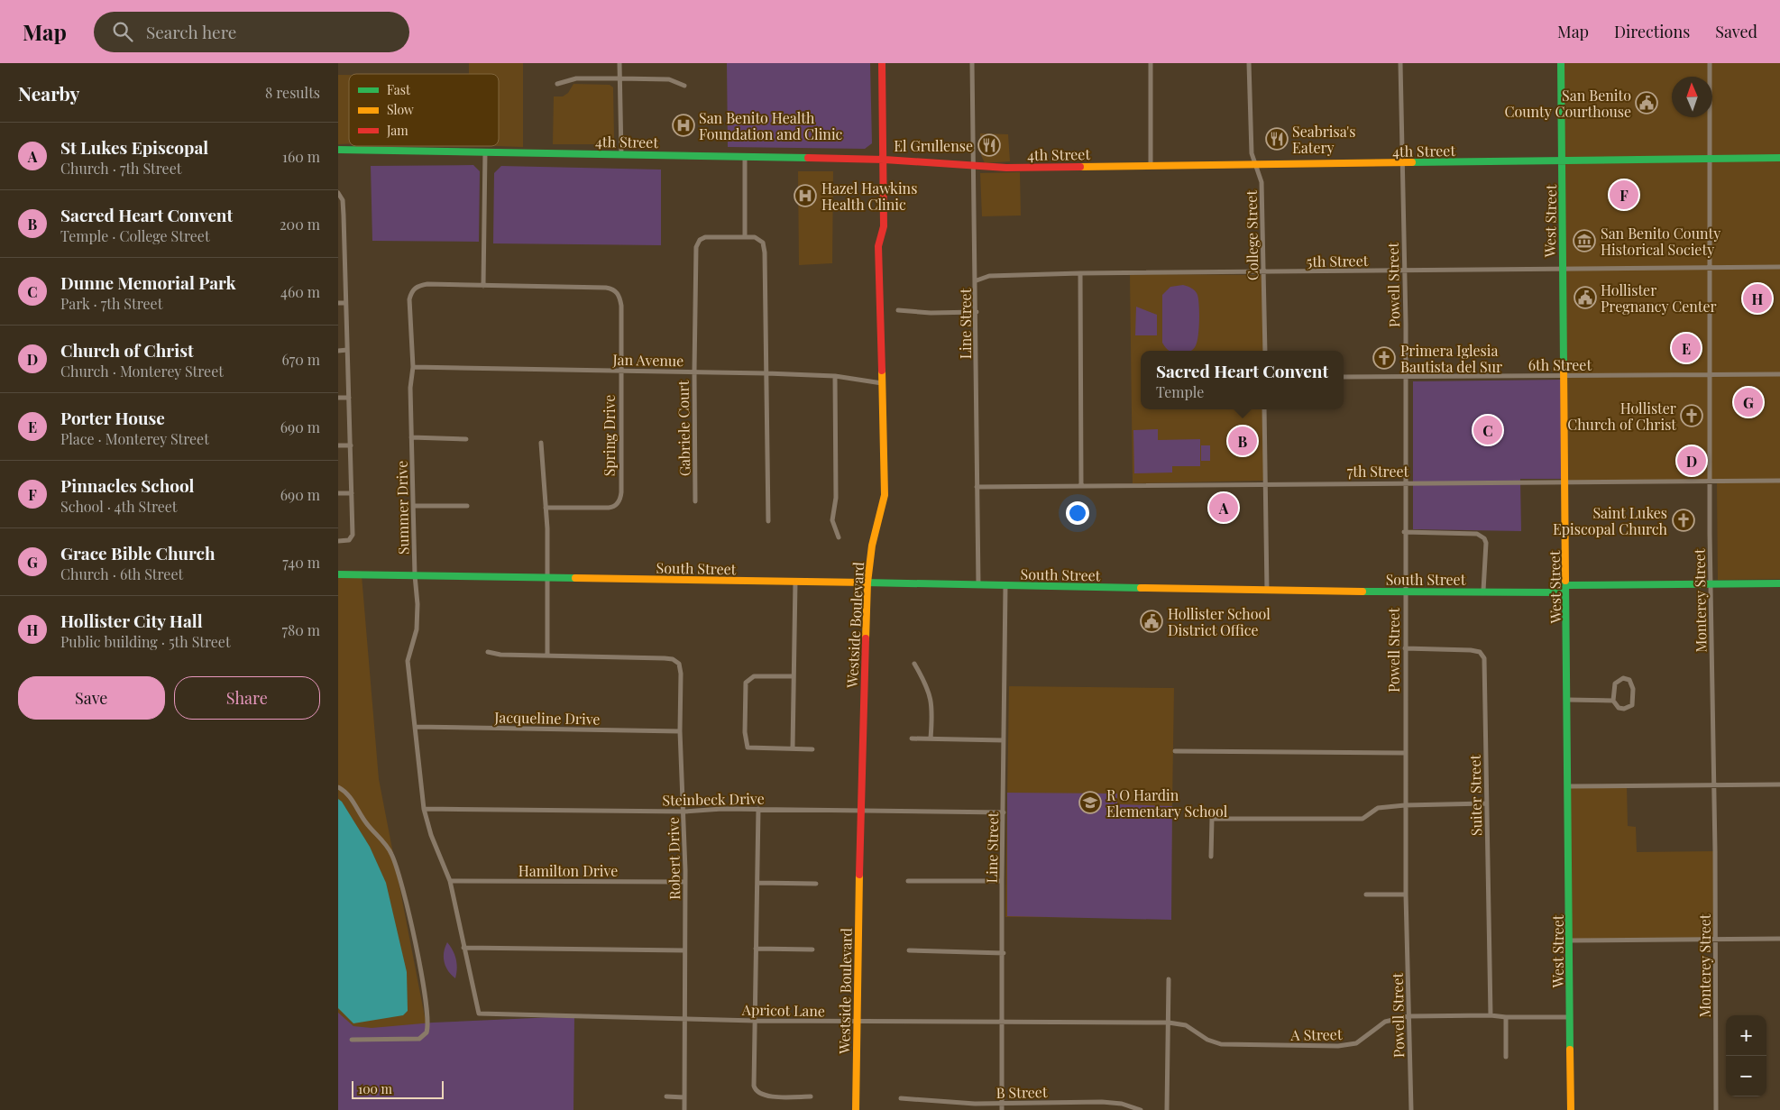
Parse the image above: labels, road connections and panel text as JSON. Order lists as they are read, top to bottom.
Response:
{
  "streets": {
    "street": [
      "4th Street",
      "West Street",
      "College Street",
      "5th Street",
      "Powell Street",
      "Line Street",
      "Jan Avenue",
      "6th Street",
      "Gabriele Court",
      "Spring Drive",
      "7th Street",
      "Summer Drive",
      "South Street",
      "Monterey Street",
      "Westside Boulevard",
      "Jacqueline Drive",
      "Suiter Street",
      "Steinbeck Drive",
      "Robert Drive",
      "Hamilton Drive",
      "Apricot Lane",
      "A Street",
      "B Street"
    ]
  },
  "crossings": [
    ["4th Street", "West Street"],
    ["4th Street", "College Street"],
    ["4th Street", "Powell Street"],
    ["4th Street", "Line Street"],
    ["4th Street", "Monterey Street"],
    ["4th Street", "Westside Boulevard"],
    ["West Street", "5th Street"],
    ["West Street", "6th Street"],
    ["West Street", "7th Street"],
    ["West Street", "South Street"],
    ["West Street", "A Street"],
    ["College Street", "5th Street"],
    ["5th Street", "Powell Street"],
    ["5th Street", "Line Street"],
    ["5th Street", "Monterey Street"],
    ["Powell Street", "6th Street"],
    ["Powell Street", "7th Street"],
    ["Powell Street", "South Street"],
    ["Powell Street", "Suiter Street"],
    ["Powell Street", "A Street"],
    ["Line Street", "7th Street"],
    ["Line Street", "South Street"],
    ["Line Street", "Steinbeck Drive"],
    ["Line Street", "Apricot Lane"],
    ["Line Street", "B Street"],
    ["Jan Avenue", "Gabriele Court"],
    ["Jan Avenue", "Spring Drive"],
    ["Jan Avenue", "Summer Drive"],
    ["Jan Avenue", "Westside Boulevard"],
    ["6th Street", "Monterey Street"],
    ["Spring Drive", "Summer Drive"],
    ["7th Street", "Monterey Street"],
    ["Summer Drive", "South Street"],
    ["Summer Drive", "Jacqueline Drive"],
    ["Summer Drive", "Steinbeck Drive"],
    ["Summer Drive", "Hamilton Drive"],
    ["Summer Drive", "Apricot Lane"],
    ["South Street", "Monterey Street"],
    ["South Street", "Westside Boulevard"],
    ["Westside Boulevard", "Steinbeck Drive"],
    ["Westside Boulevard", "Apricot Lane"],
    ["Jacqueline Drive", "Robert Drive"],
    ["Suiter Street", "A Street"],
    ["Steinbeck Drive", "Robert Drive"],
    ["Robert Drive", "Hamilton Drive"],
    ["Robert Drive", "Apricot Lane"],
    ["Apricot Lane", "A Street"]
  ],
  "places": {
    "public building": ["San Benito County Courthouse", "Hollister Pregnancy Center", "Hollister School District Office"],
    "hospital": ["San Benito Health Foundation and Clinic", "Hazel Hawkins Health Clinic"],
    "restaurant": ["Seabrisa's Eatery", "El Grullense"],
    "museum": ["San Benito County Historical Society"],
    "church": ["Primera Iglesia Bautista del Sur", "Hollister Church of Christ", "Saint Lukes Episcopal Church"],
    "school or university": ["R O Hardin Elementary School"]
  },
  "legend": ["Fast", "Slow", "Jam"],
  "scale_bar": "100 m",
  "north": "top",
  "page": {
    "header": "Map",
    "search": "Search here",
    "nav": ["Map", "Directions", "Saved"],
    "heading": ["Nearby", "8 results"],
    "list": [
      {
        "mark": "A",
        "name": "St Lukes Episcopal",
        "note": "Church · 7th Street",
        "value": "160 m"
      },
      {
        "mark": "B",
        "name": "Sacred Heart Convent",
        "note": "Temple · College Street",
        "value": "200 m"
      },
      {
        "mark": "C",
        "name": "Dunne Memorial Park",
        "note": "Park · 7th Street",
        "value": "460 m"
      },
      {
        "mark": "D",
        "name": "Church of Christ",
        "note": "Church · Monterey Street",
        "value": "670 m"
      },
      {
        "mark": "E",
        "name": "Porter House",
        "note": "Place · Monterey Street",
        "value": "690 m"
      },
      {
        "mark": "F",
        "name": "Pinnacles School",
        "note": "School · 4th Street",
        "value": "690 m"
      },
      {
        "mark": "G",
        "name": "Grace Bible Church",
        "note": "Church · 6th Street",
        "value": "740 m"
      },
      {
        "mark": "H",
        "name": "Hollister City Hall",
        "note": "Public building · 5th Street",
        "value": "780 m"
      }
    ],
    "pins": [
      "F",
      "H",
      "E",
      "G",
      "C",
      "B",
      "D",
      "A"
    ],
    "popup": ["Sacred Heart Convent", "Temple"],
    "buttons": ["Save", "Share"],
    "map_buttons": ["+", "−"],
    "scale": "100 m"
  }
}
